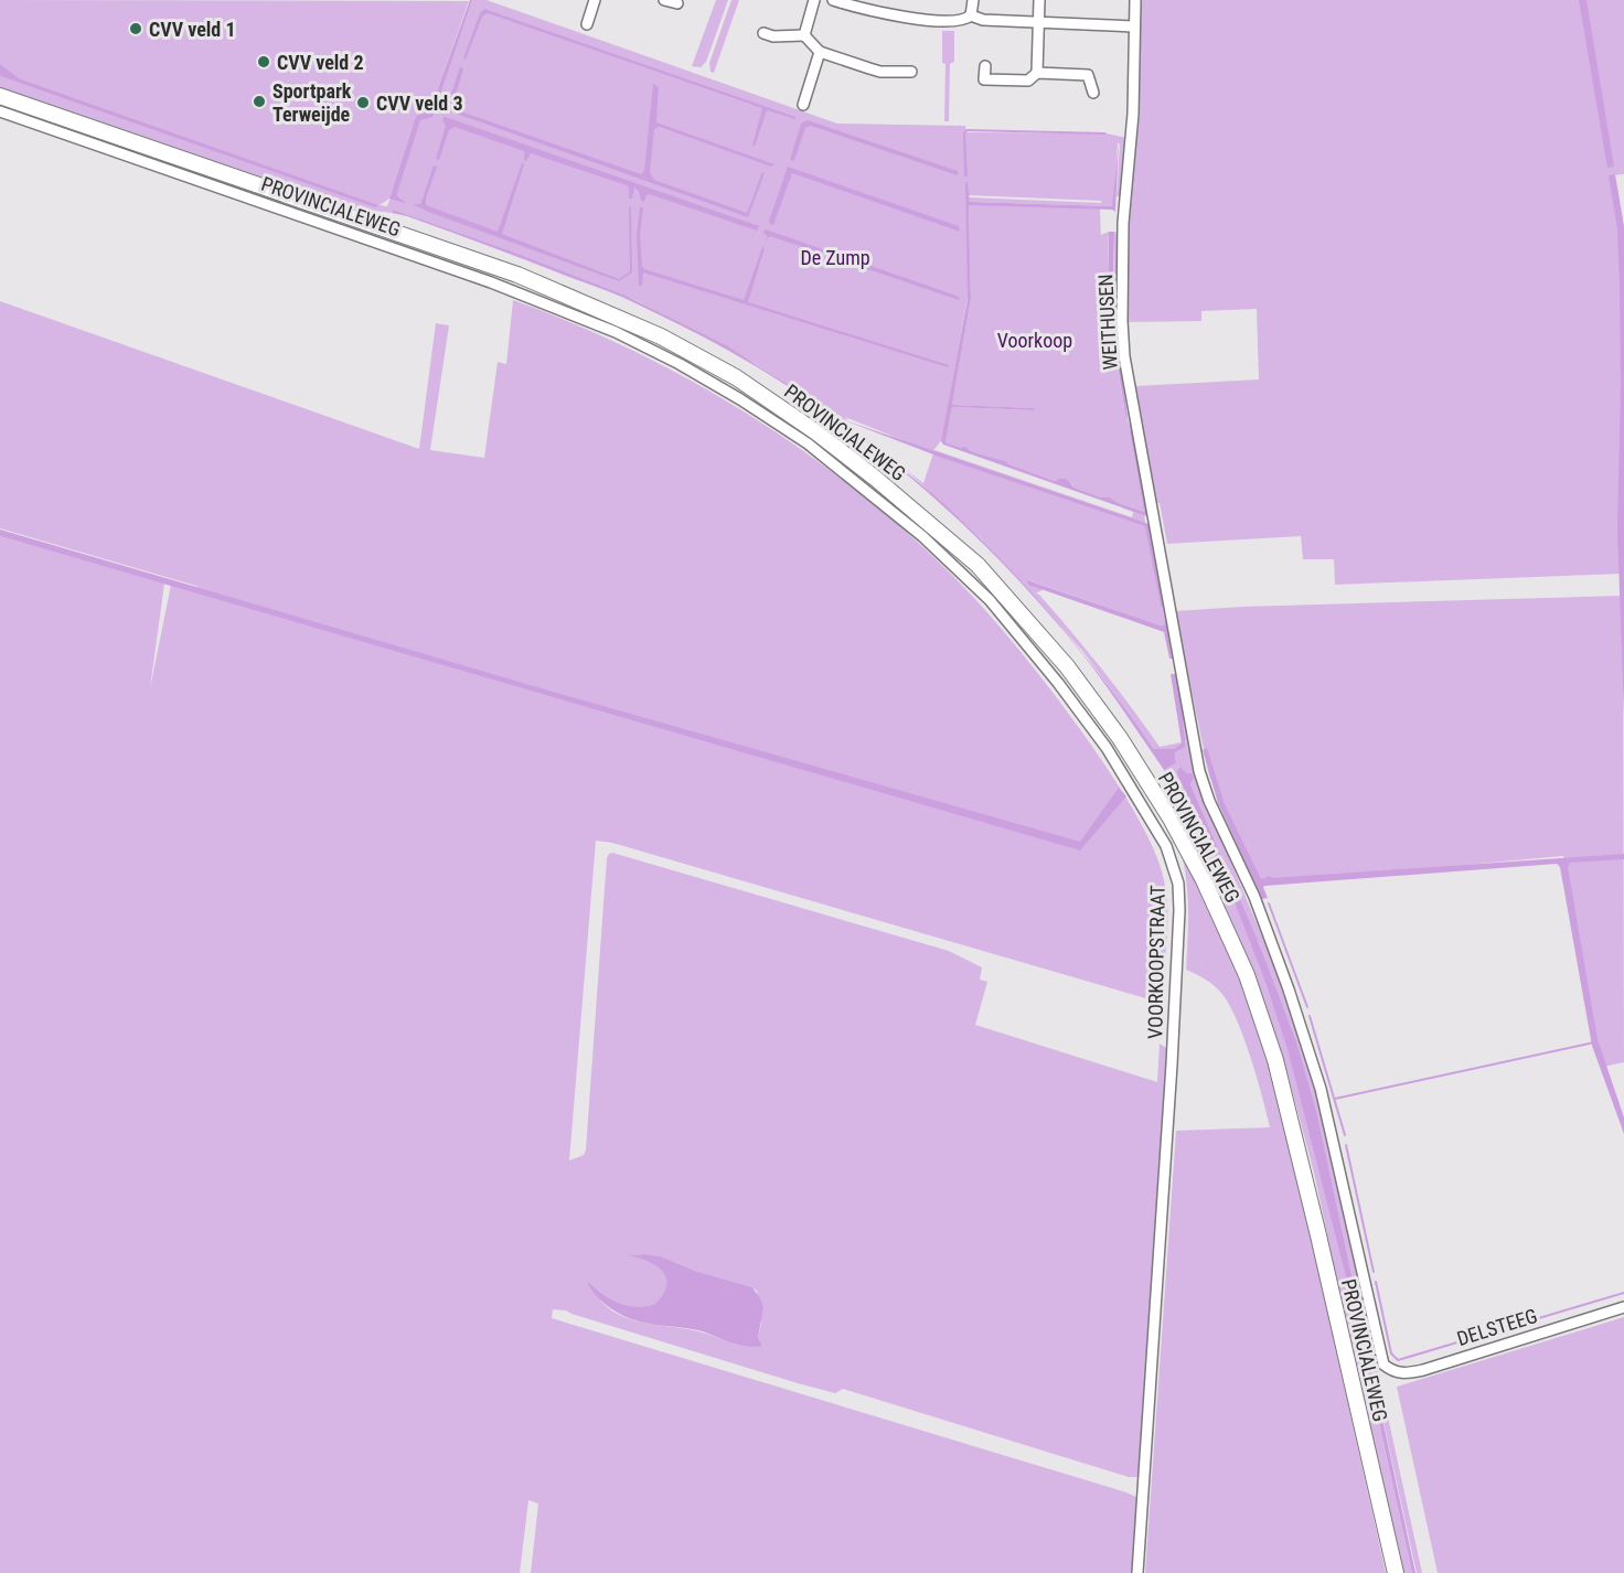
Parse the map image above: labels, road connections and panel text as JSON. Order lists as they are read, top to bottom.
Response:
{
  "streets": {
    "highway": ["PROVINCIALEWEG"],
    "street": ["WEITHUSEN", "VOORKOOPSTRAAT", "DELSTEEG"]
  },
  "crossings": [
    ["PROVINCIALEWEG", "VOORKOOPSTRAAT"],
    ["WEITHUSEN", "DELSTEEG"]
  ],
  "parks": ["De Zump", "Voorkoop"],
  "places": [
    "CVV veld 1",
    "CVV veld 2",
    "Sportpark Terweijde",
    "CVV veld 3"
  ]
}
